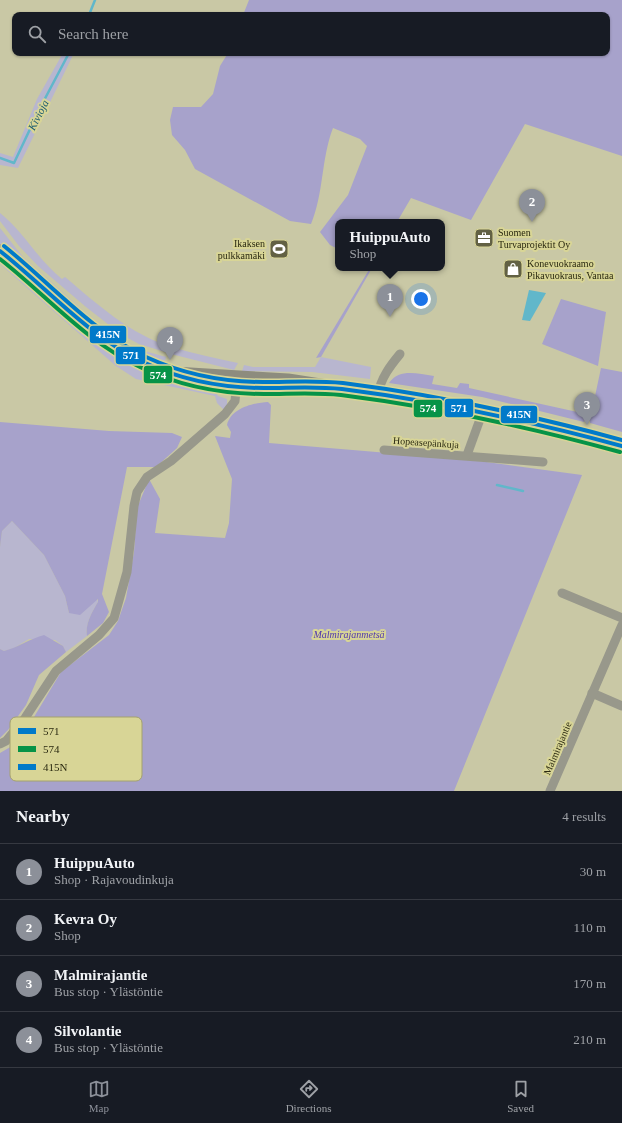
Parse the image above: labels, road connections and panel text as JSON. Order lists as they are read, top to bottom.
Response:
{
  "streets": {
    "street": ["Hopeasepänkuja", "Malmirajantie"]
  },
  "water": ["Kivioja"],
  "parks": ["Malmirajanmetsä"],
  "places": {
    "office": ["Suomen Turvaprojektit Oy"],
    "sports": ["Ikaksen pulkkamäki"],
    "shop": ["Konevuokraamo Pikavuokraus, Vantaa"]
  },
  "lines": ["transit line 415N", "transit line 571", "transit line 574"],
  "legend": ["571", "574", "415N"],
  "page": {
    "search": "Search here",
    "pins": [
      "2",
      "1",
      "4",
      "3"
    ],
    "popup": ["HuippuAuto", "Shop"],
    "heading": ["Nearby", "4 results"],
    "list": [
      {
        "mark": "1",
        "name": "HuippuAuto",
        "note": "Shop · Rajavoudinkuja",
        "value": "30 m"
      },
      {
        "mark": "2",
        "name": "Kevra Oy",
        "note": "Shop",
        "value": "110 m"
      },
      {
        "mark": "3",
        "name": "Malmirajantie",
        "note": "Bus stop · Ylästöntie",
        "value": "170 m"
      },
      {
        "mark": "4",
        "name": "Silvolantie",
        "note": "Bus stop · Ylästöntie",
        "value": "210 m"
      }
    ],
    "nav": ["Map", "Directions", "Saved"]
  }
}
